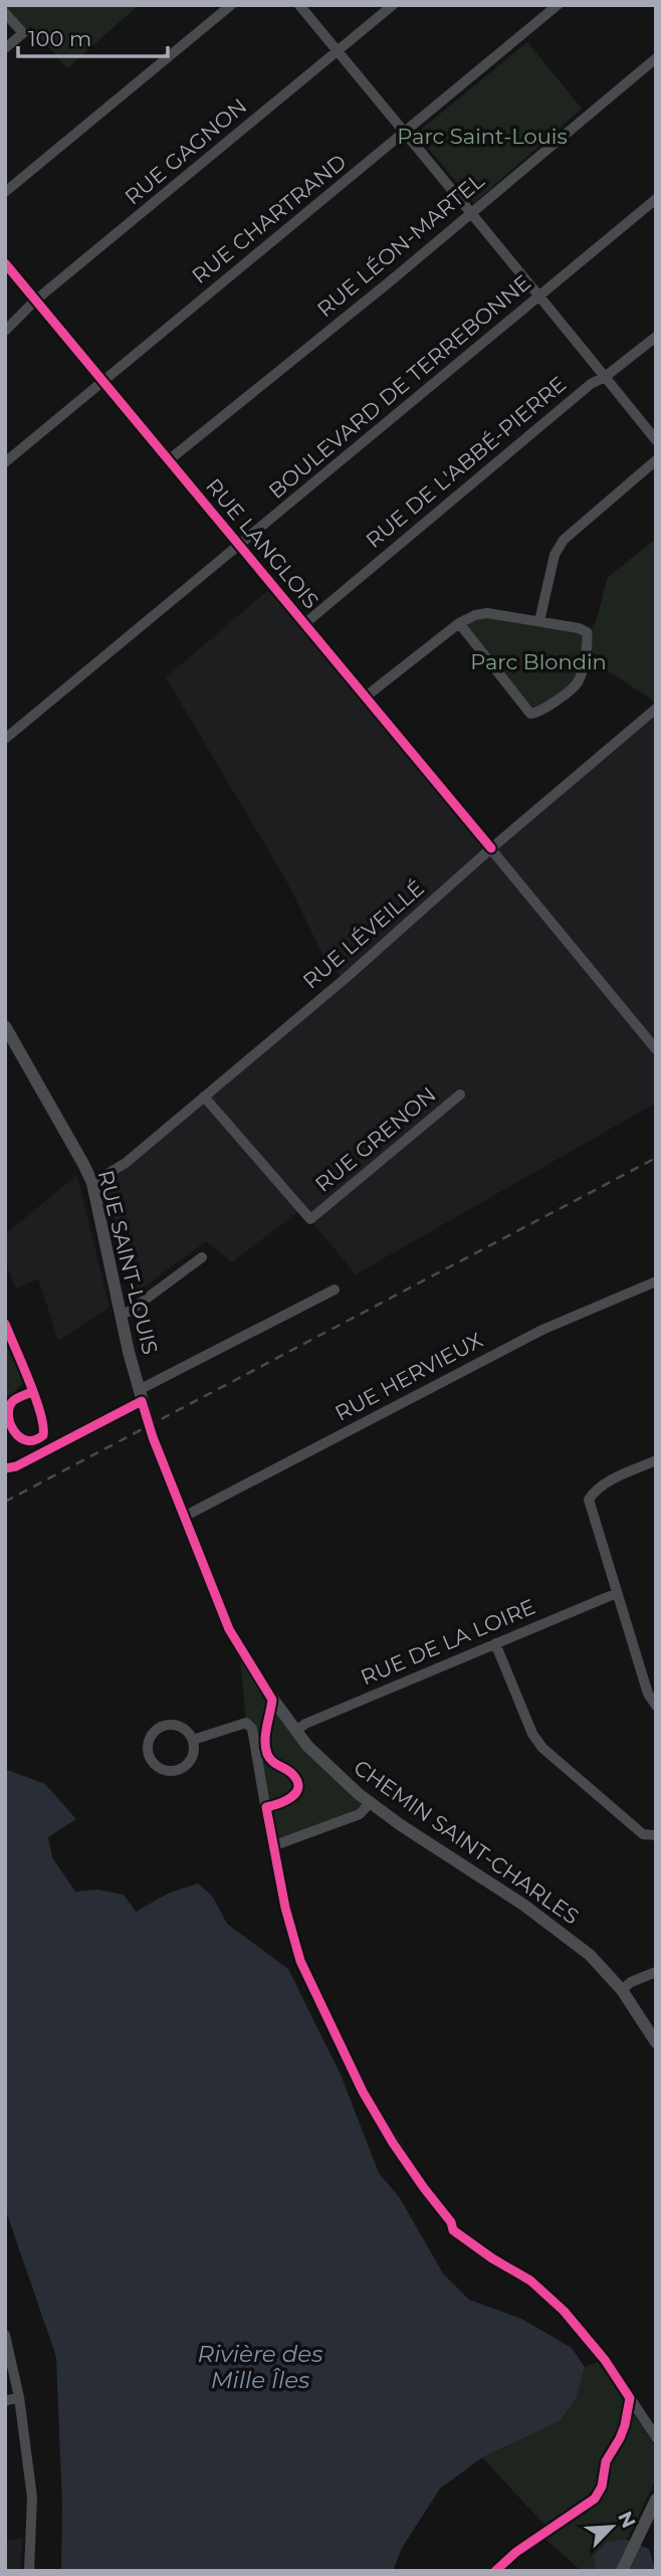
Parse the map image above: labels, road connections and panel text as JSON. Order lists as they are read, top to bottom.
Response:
{
  "streets": {
    "main road": ["RUE SAINT-LOUIS", "CHEMIN SAINT-CHARLES"],
    "street": [
      "RUE GAGNON",
      "RUE CHARTRAND",
      "RUE LÉON-MARTEL",
      "BOULEVARD DE TERREBONNE",
      "RUE DE L'ABBÉ-PIERRE",
      "RUE LANGLOIS",
      "RUE LÉVEILLÉ",
      "RUE GRENON",
      "RUE HERVIEUX",
      "RUE DE LA LOIRE"
    ]
  },
  "crossings": [
    ["RUE GAGNON", "RUE LANGLOIS"],
    ["RUE CHARTRAND", "RUE LANGLOIS"],
    ["RUE LÉON-MARTEL", "RUE LANGLOIS"],
    ["BOULEVARD DE TERREBONNE", "RUE LANGLOIS"],
    ["RUE DE L'ABBÉ-PIERRE", "RUE LANGLOIS"],
    ["RUE LANGLOIS", "RUE LÉVEILLÉ"],
    ["RUE LÉVEILLÉ", "RUE GRENON"],
    ["RUE LÉVEILLÉ", "RUE SAINT-LOUIS"],
    ["RUE SAINT-LOUIS", "CHEMIN SAINT-CHARLES"],
    ["RUE HERVIEUX", "CHEMIN SAINT-CHARLES"],
    ["RUE DE LA LOIRE", "CHEMIN SAINT-CHARLES"]
  ],
  "water": ["Rivière des Mille Îles"],
  "parks": ["Parc Saint-Louis", "Parc Blondin"],
  "scale_bar": "100 m",
  "north": "top right"
}
